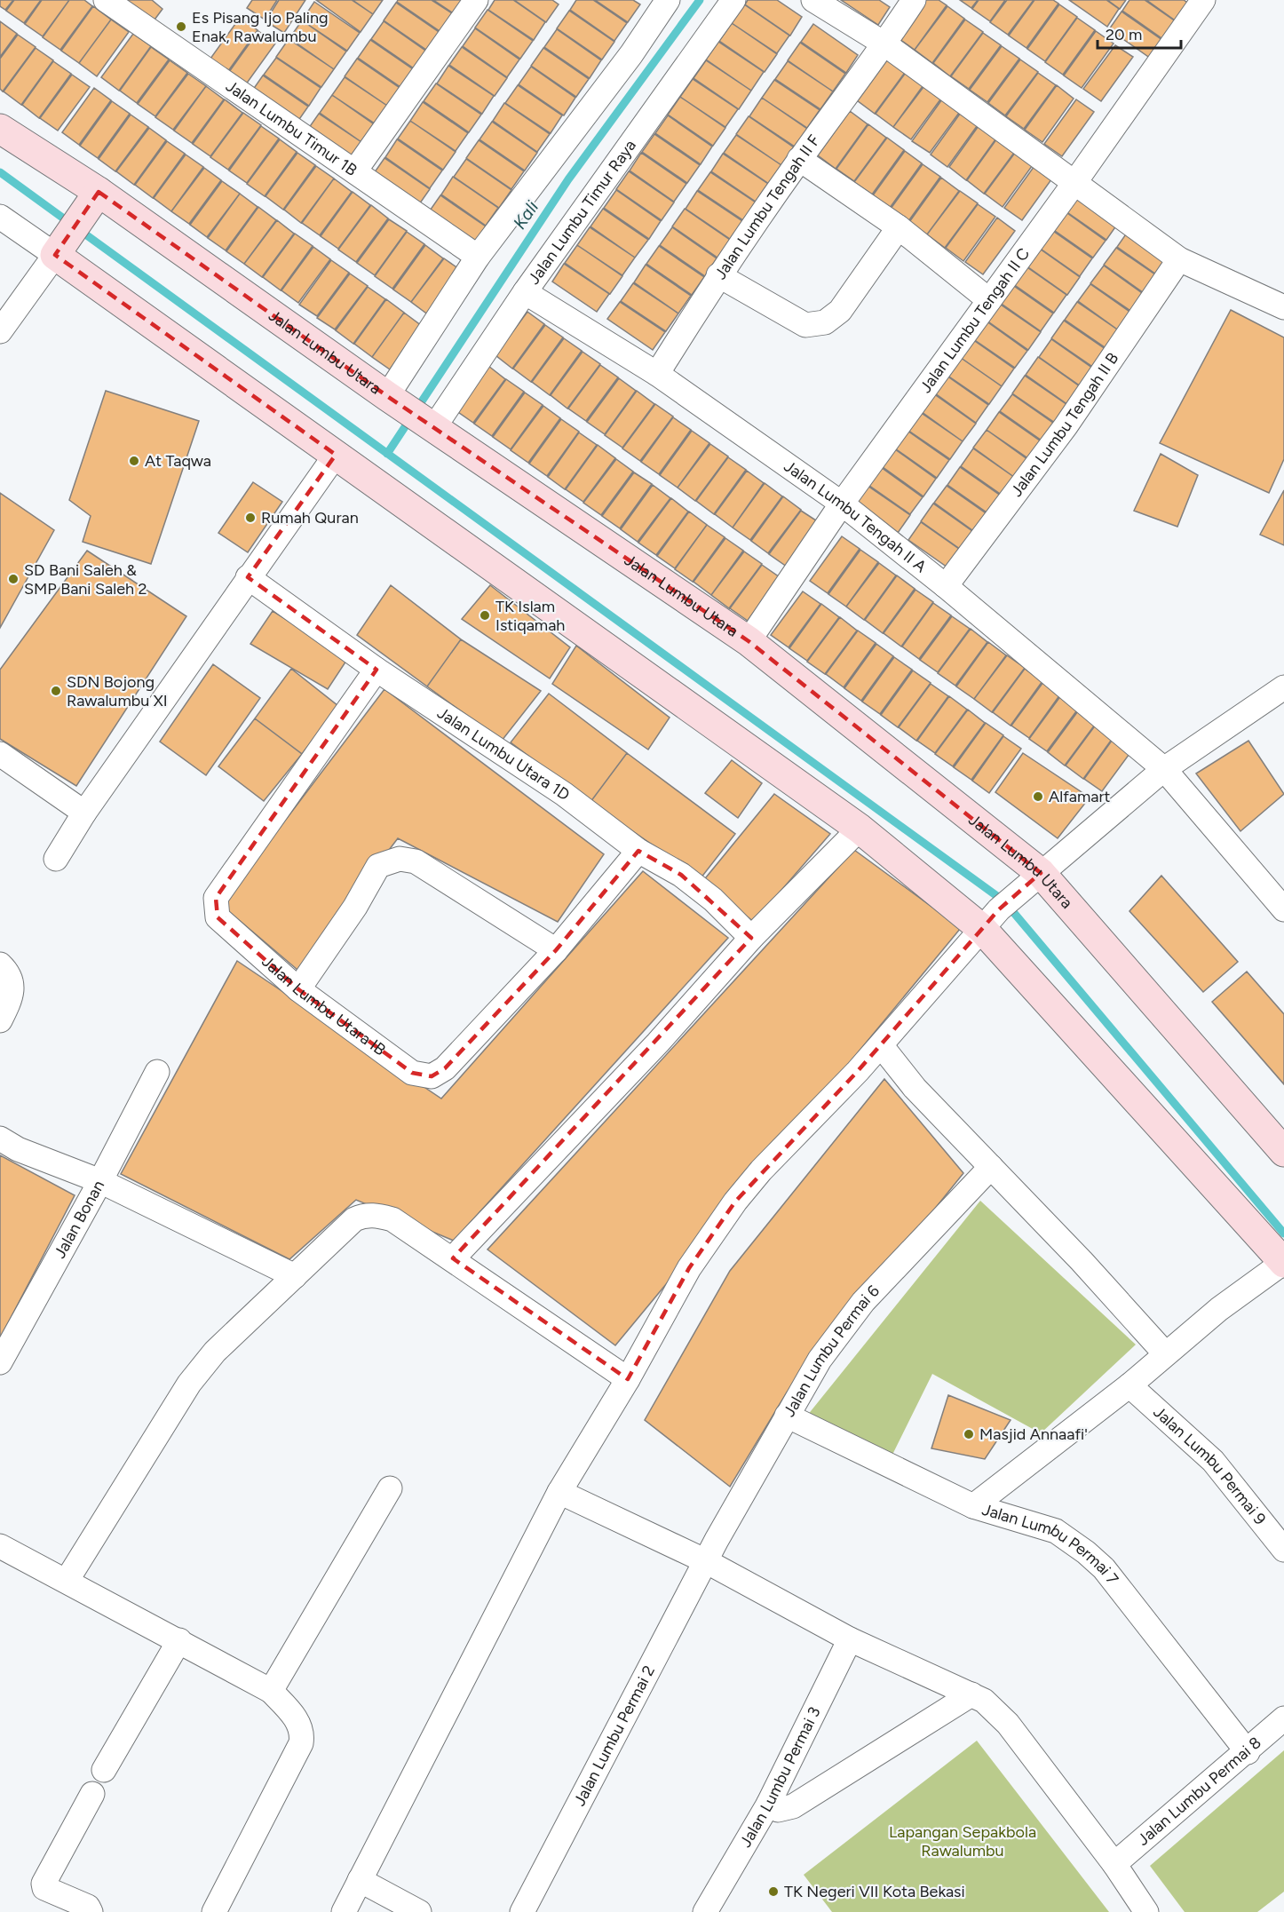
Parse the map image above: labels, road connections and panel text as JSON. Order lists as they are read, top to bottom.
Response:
{
  "streets": {
    "street": [
      "Jalan Lumbu Timur 1B",
      "Jalan Lumbu Tengah II F",
      "Jalan Lumbu Timur Raya",
      "Jalan Lumbu Tengah II C",
      "Jalan Lumbu Utara",
      "Jalan Lumbu Tengah II B",
      "Jalan Lumbu Tengah II A",
      "Jalan Lumbu Utara 1D",
      "Jalan Lumbu Utara IB",
      "Jalan Bonan",
      "Jalan Lumbu Permai 6",
      "Jalan Lumbu Permai 9",
      "Jalan Lumbu Permai 7",
      "Jalan Lumbu Permai 2",
      "Jalan Lumbu Permai 3",
      "Jalan Lumbu Permai 8"
    ]
  },
  "crossings": [
    ["Jalan Lumbu Tengah II F", "Jalan Lumbu Tengah II A"],
    ["Jalan Lumbu Timur Raya", "Jalan Lumbu Utara"],
    ["Jalan Lumbu Timur Raya", "Jalan Lumbu Tengah II A"],
    ["Jalan Lumbu Tengah II C", "Jalan Lumbu Utara"],
    ["Jalan Lumbu Tengah II C", "Jalan Lumbu Tengah II A"],
    ["Jalan Lumbu Tengah II B", "Jalan Lumbu Tengah II A"],
    ["Jalan Lumbu Utara 1D", "Jalan Lumbu Utara IB"],
    ["Jalan Lumbu Permai 6", "Jalan Lumbu Permai 7"],
    ["Jalan Lumbu Permai 6", "Jalan Lumbu Permai 2"],
    ["Jalan Lumbu Permai 7", "Jalan Lumbu Permai 8"]
  ],
  "water": ["Kali"],
  "parks": ["Lapangan Sepakbola Rawalumbu"],
  "places": [
    "Es Pisang Ijo Paling Enak, Rawalumbu",
    "At Taqwa",
    "Rumah Quran",
    "SD Bani Saleh & SMP Bani Saleh 2",
    "TK Islam Istiqamah",
    "SDN Bojong Rawalumbu XI",
    "Alfamart",
    "Masjid Annaafi'",
    "TK Negeri VII Kota Bekasi"
  ],
  "scale_bar": "20 m"
}
